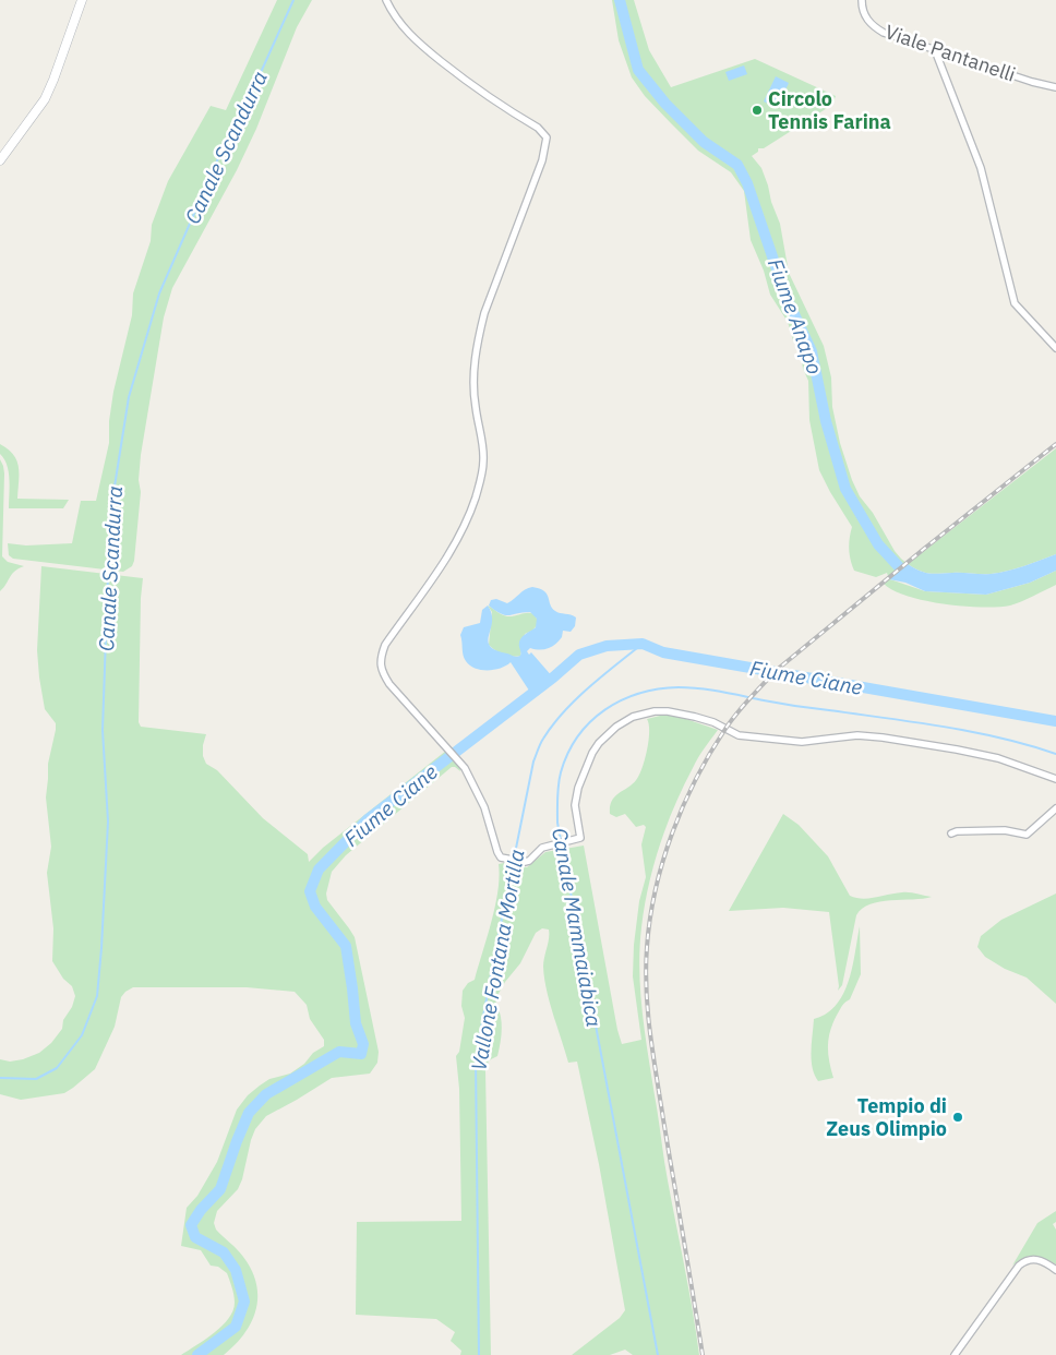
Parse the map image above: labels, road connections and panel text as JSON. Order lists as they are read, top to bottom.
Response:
{
  "streets": {
    "street": ["Viale Pantanelli"]
  },
  "water": [
    "Canale Scandurra",
    "Fiume Anapo",
    "Fiume Ciane",
    "Canale Mammaiabica",
    "Vallone Fontana Mortilla"
  ],
  "places": ["Circolo Tennis Farina", "Tempio di Zeus Olimpio"]
}
